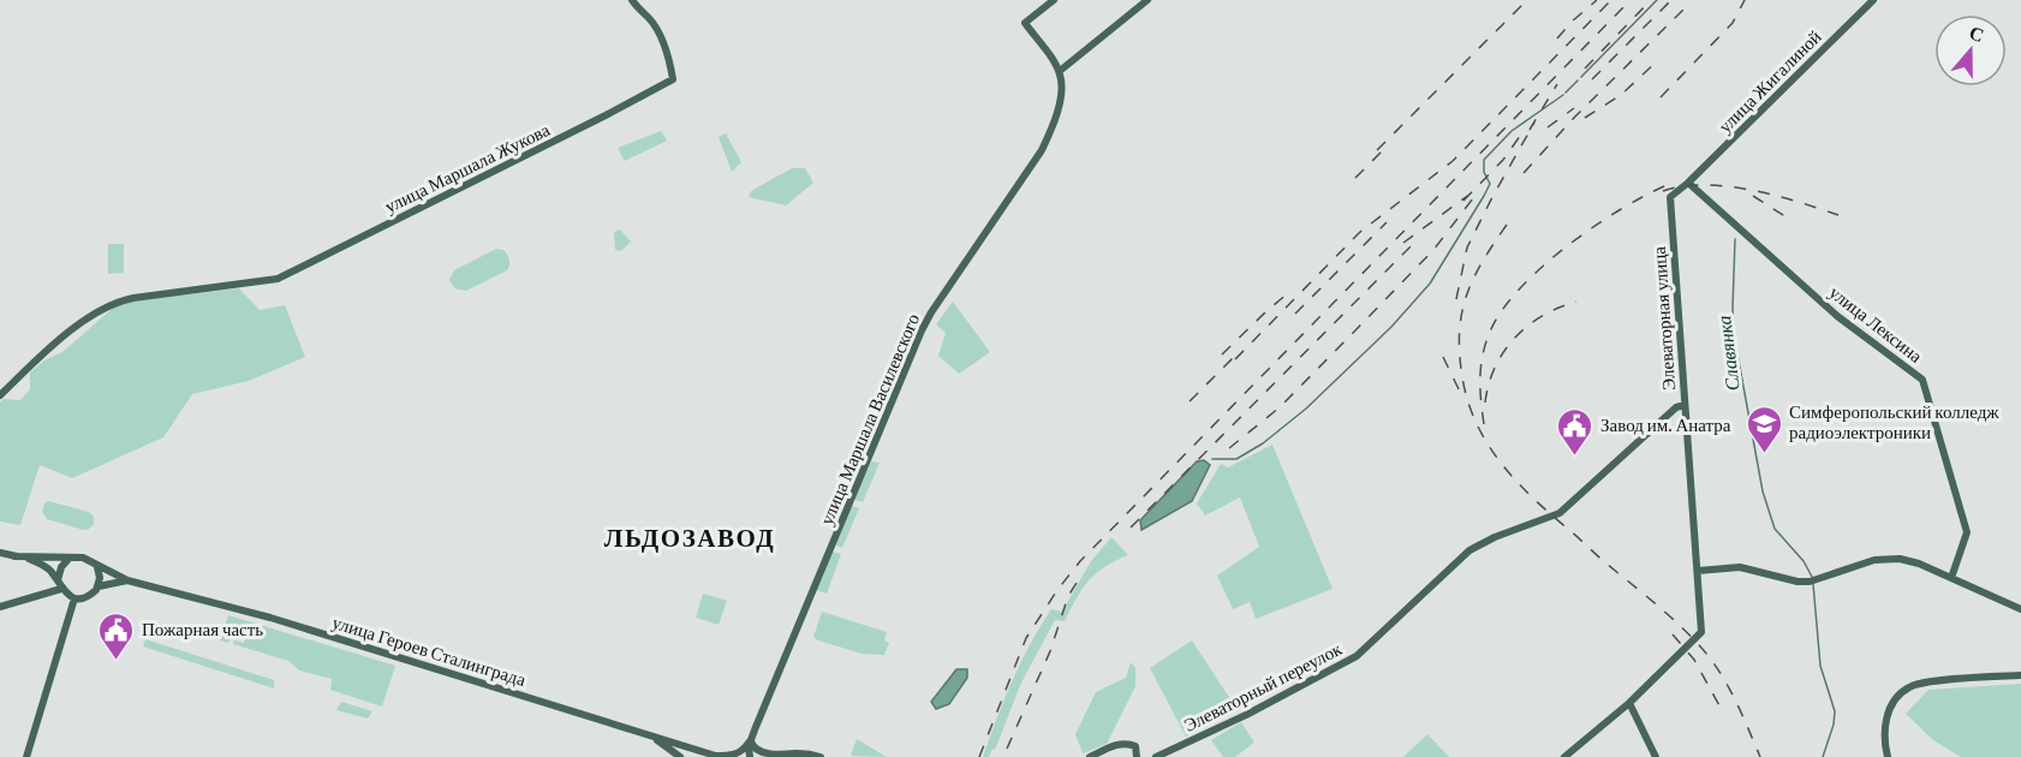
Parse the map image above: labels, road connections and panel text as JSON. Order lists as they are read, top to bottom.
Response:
{
  "streets": {
    "main road": [
      "улица Жигалиной",
      "улица Маршала Жукова",
      "Элеваторная улица",
      "улица Лексина",
      "улица Маршала Василевского",
      "улица Героев Сталинграда",
      "Элеваторный переулок"
    ]
  },
  "crossings": [
    ["улица Жигалиной", "Элеваторная улица"],
    ["улица Жигалиной", "улица Лексина"],
    ["Элеваторная улица", "улица Лексина"],
    ["Элеваторная улица", "Элеваторный переулок"]
  ],
  "districts": ["ЛЬДОЗАВОД"],
  "water": ["Славянка"],
  "places": {
    "school or university": ["Симферопольский колледж радиоэлектроники"],
    "public building": ["Завод им. Анатра", "Пожарная часть"]
  },
  "north": "top"
}
